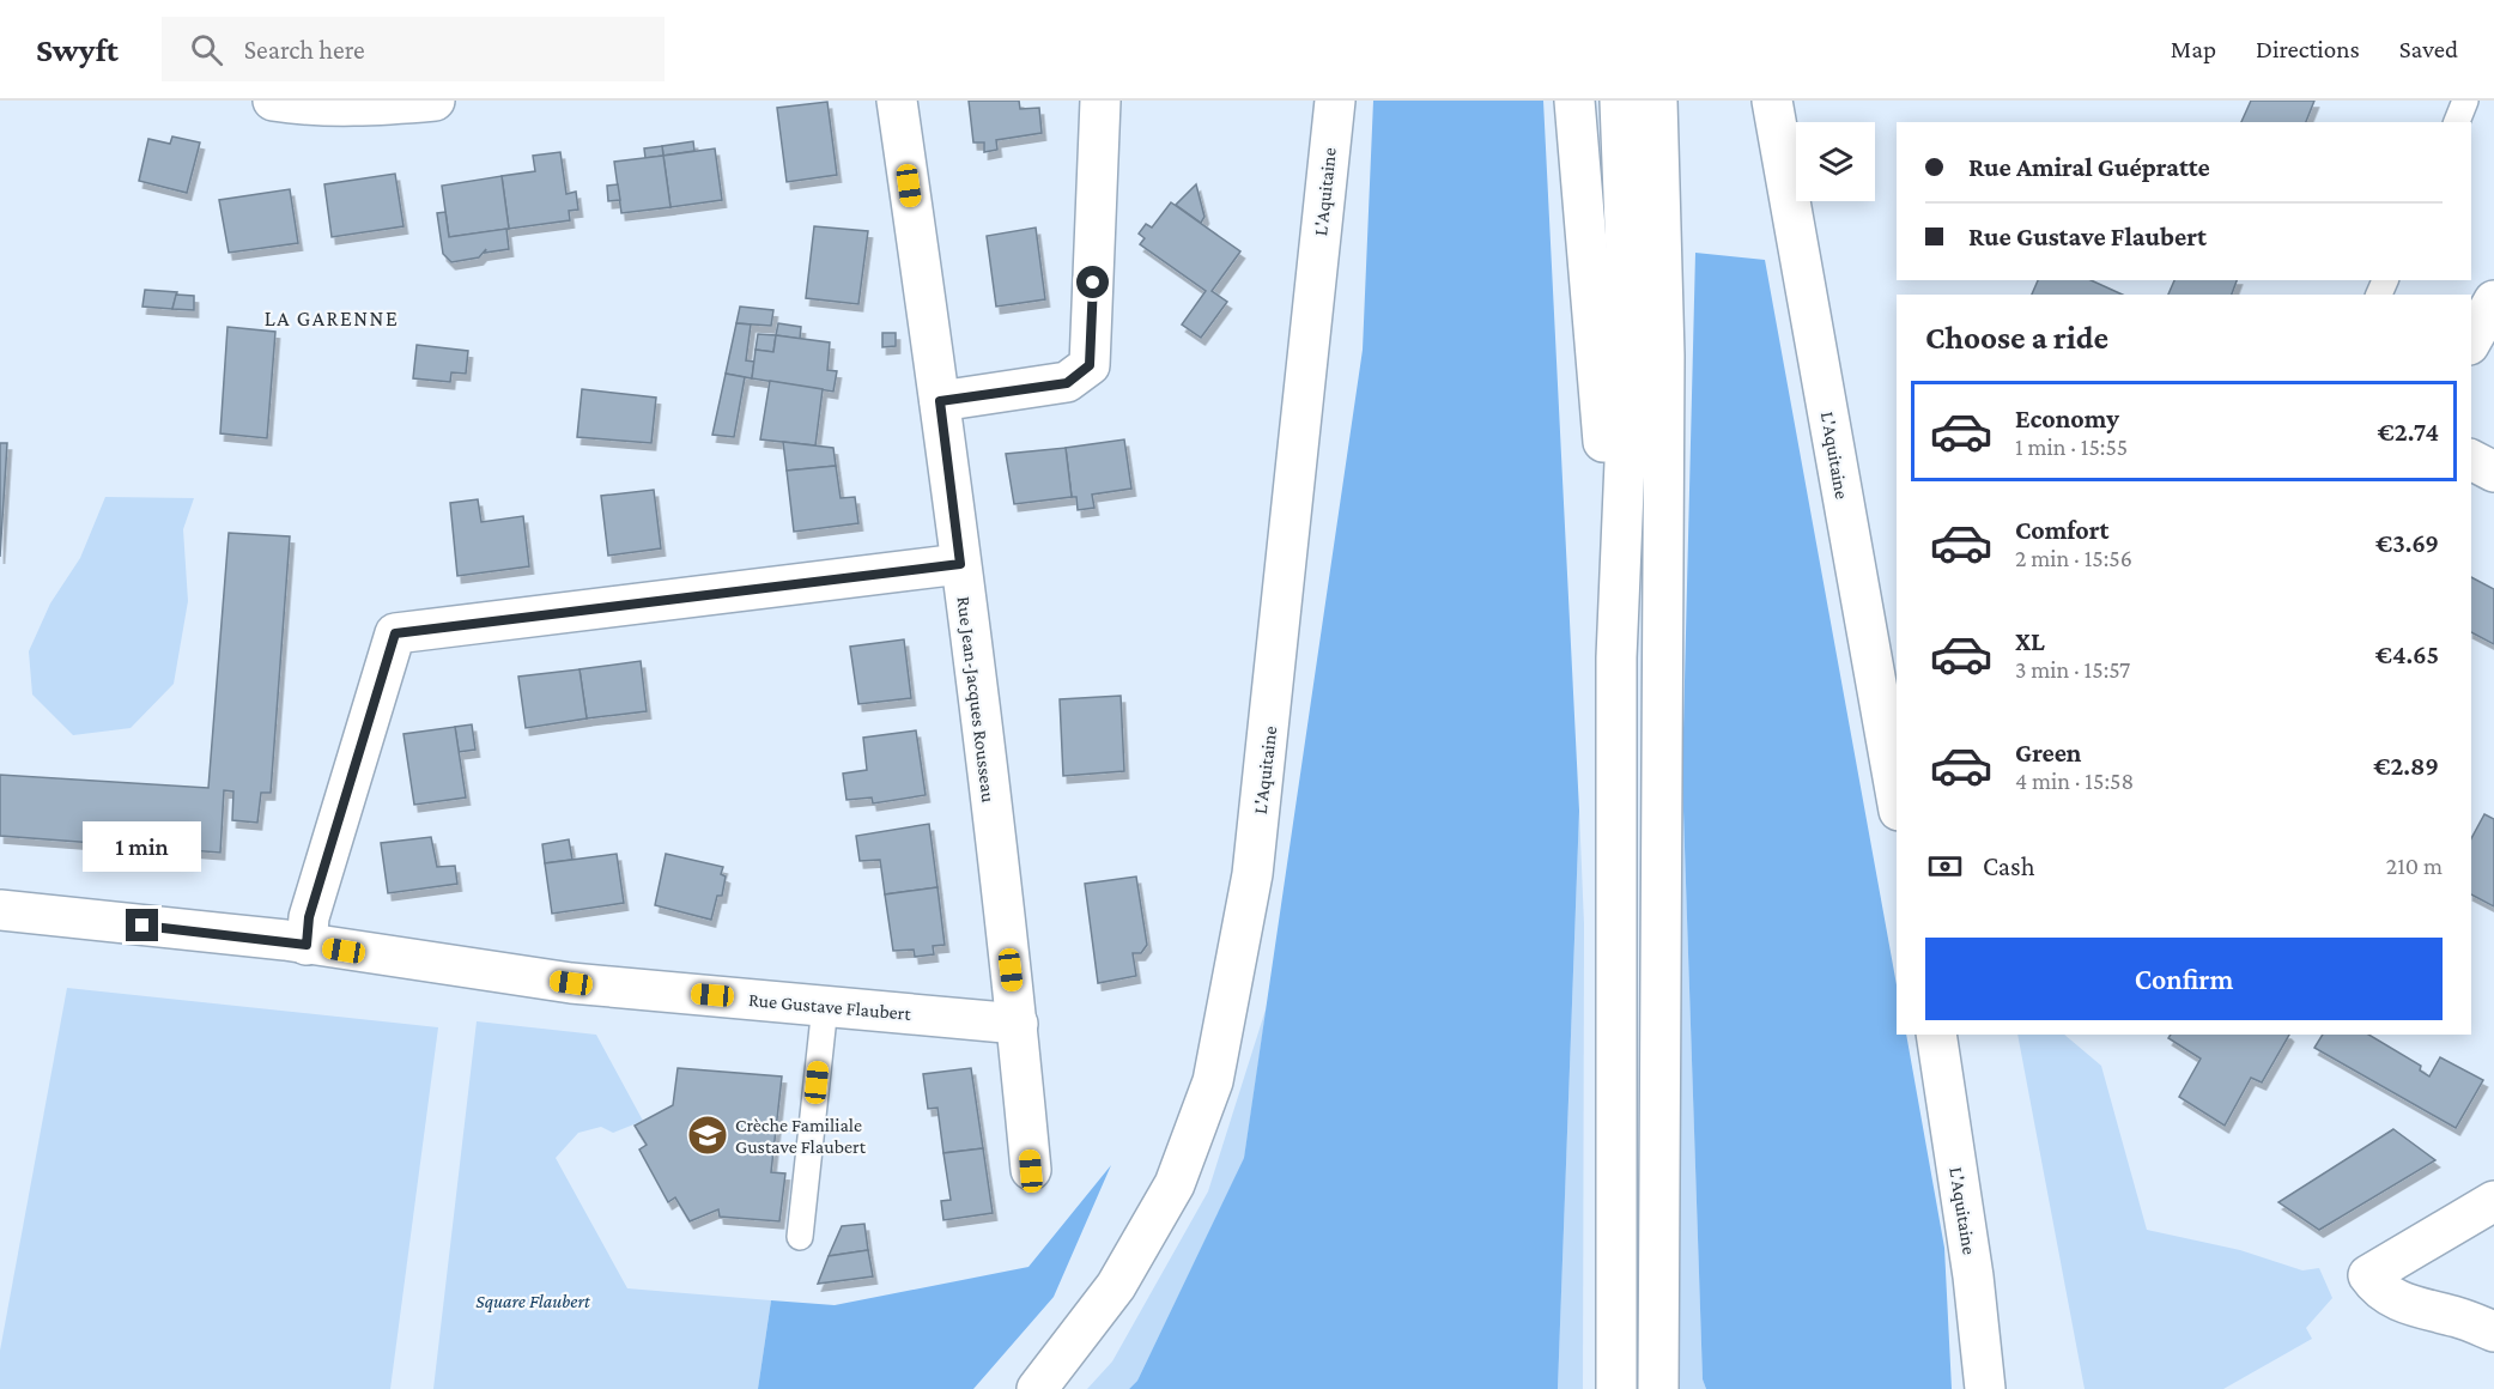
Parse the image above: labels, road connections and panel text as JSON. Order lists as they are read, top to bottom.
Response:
{
  "streets": {
    "main road": ["L'Aquitaine", "Rue Jean-Jacques Rousseau", "Rue Gustave Flaubert"]
  },
  "crossings": [
    ["Rue Jean-Jacques Rousseau", "Rue Gustave Flaubert"]
  ],
  "districts": ["LA GARENNE"],
  "parks": ["Square Flaubert"],
  "places": {
    "school or university": ["Crèche Familiale Gustave Flaubert"]
  },
  "page": {
    "header": "Swyft",
    "search": "Search here",
    "nav": ["Map", "Directions", "Saved"],
    "banner": ["Rue Amiral Guépratte", "Rue Gustave Flaubert"],
    "heading": "Choose a ride",
    "list": [
      {
        "name": "Economy",
        "note": "1 min · 15:55",
        "value": "€2.74"
      },
      {
        "name": "Comfort",
        "note": "2 min · 15:56",
        "value": "€3.69"
      },
      {
        "name": "XL",
        "note": "3 min · 15:57",
        "value": "€4.65"
      },
      {
        "name": "Green",
        "note": "4 min · 15:58",
        "value": "€2.89"
      }
    ],
    "bubble": "1 min",
    "pay": ["Cash", "210 m"],
    "buttons": "Confirm"
  }
}
